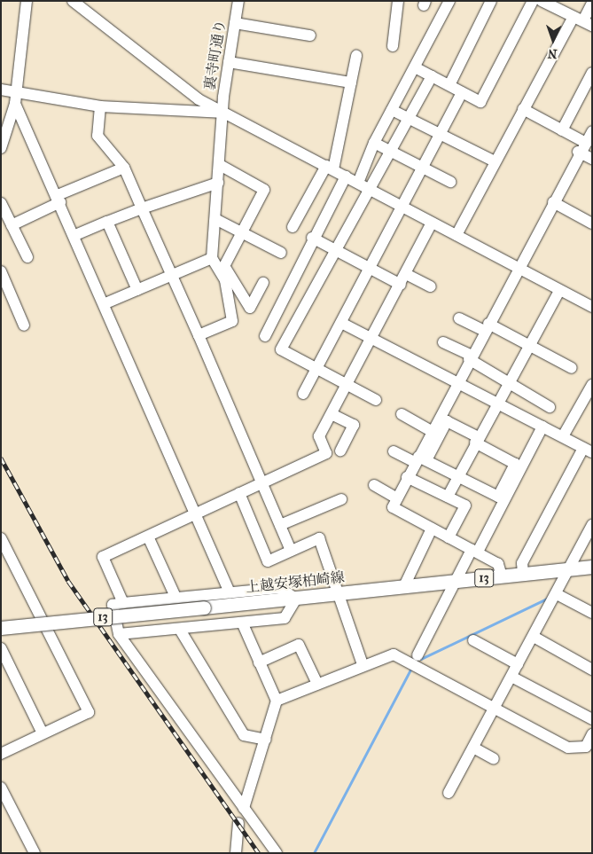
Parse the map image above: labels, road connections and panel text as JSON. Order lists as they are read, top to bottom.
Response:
{
  "streets": {
    "main road": ["13", "上越安塚柏崎線"],
    "street": ["裏寺町通り"]
  },
  "north": "bottom"
}
